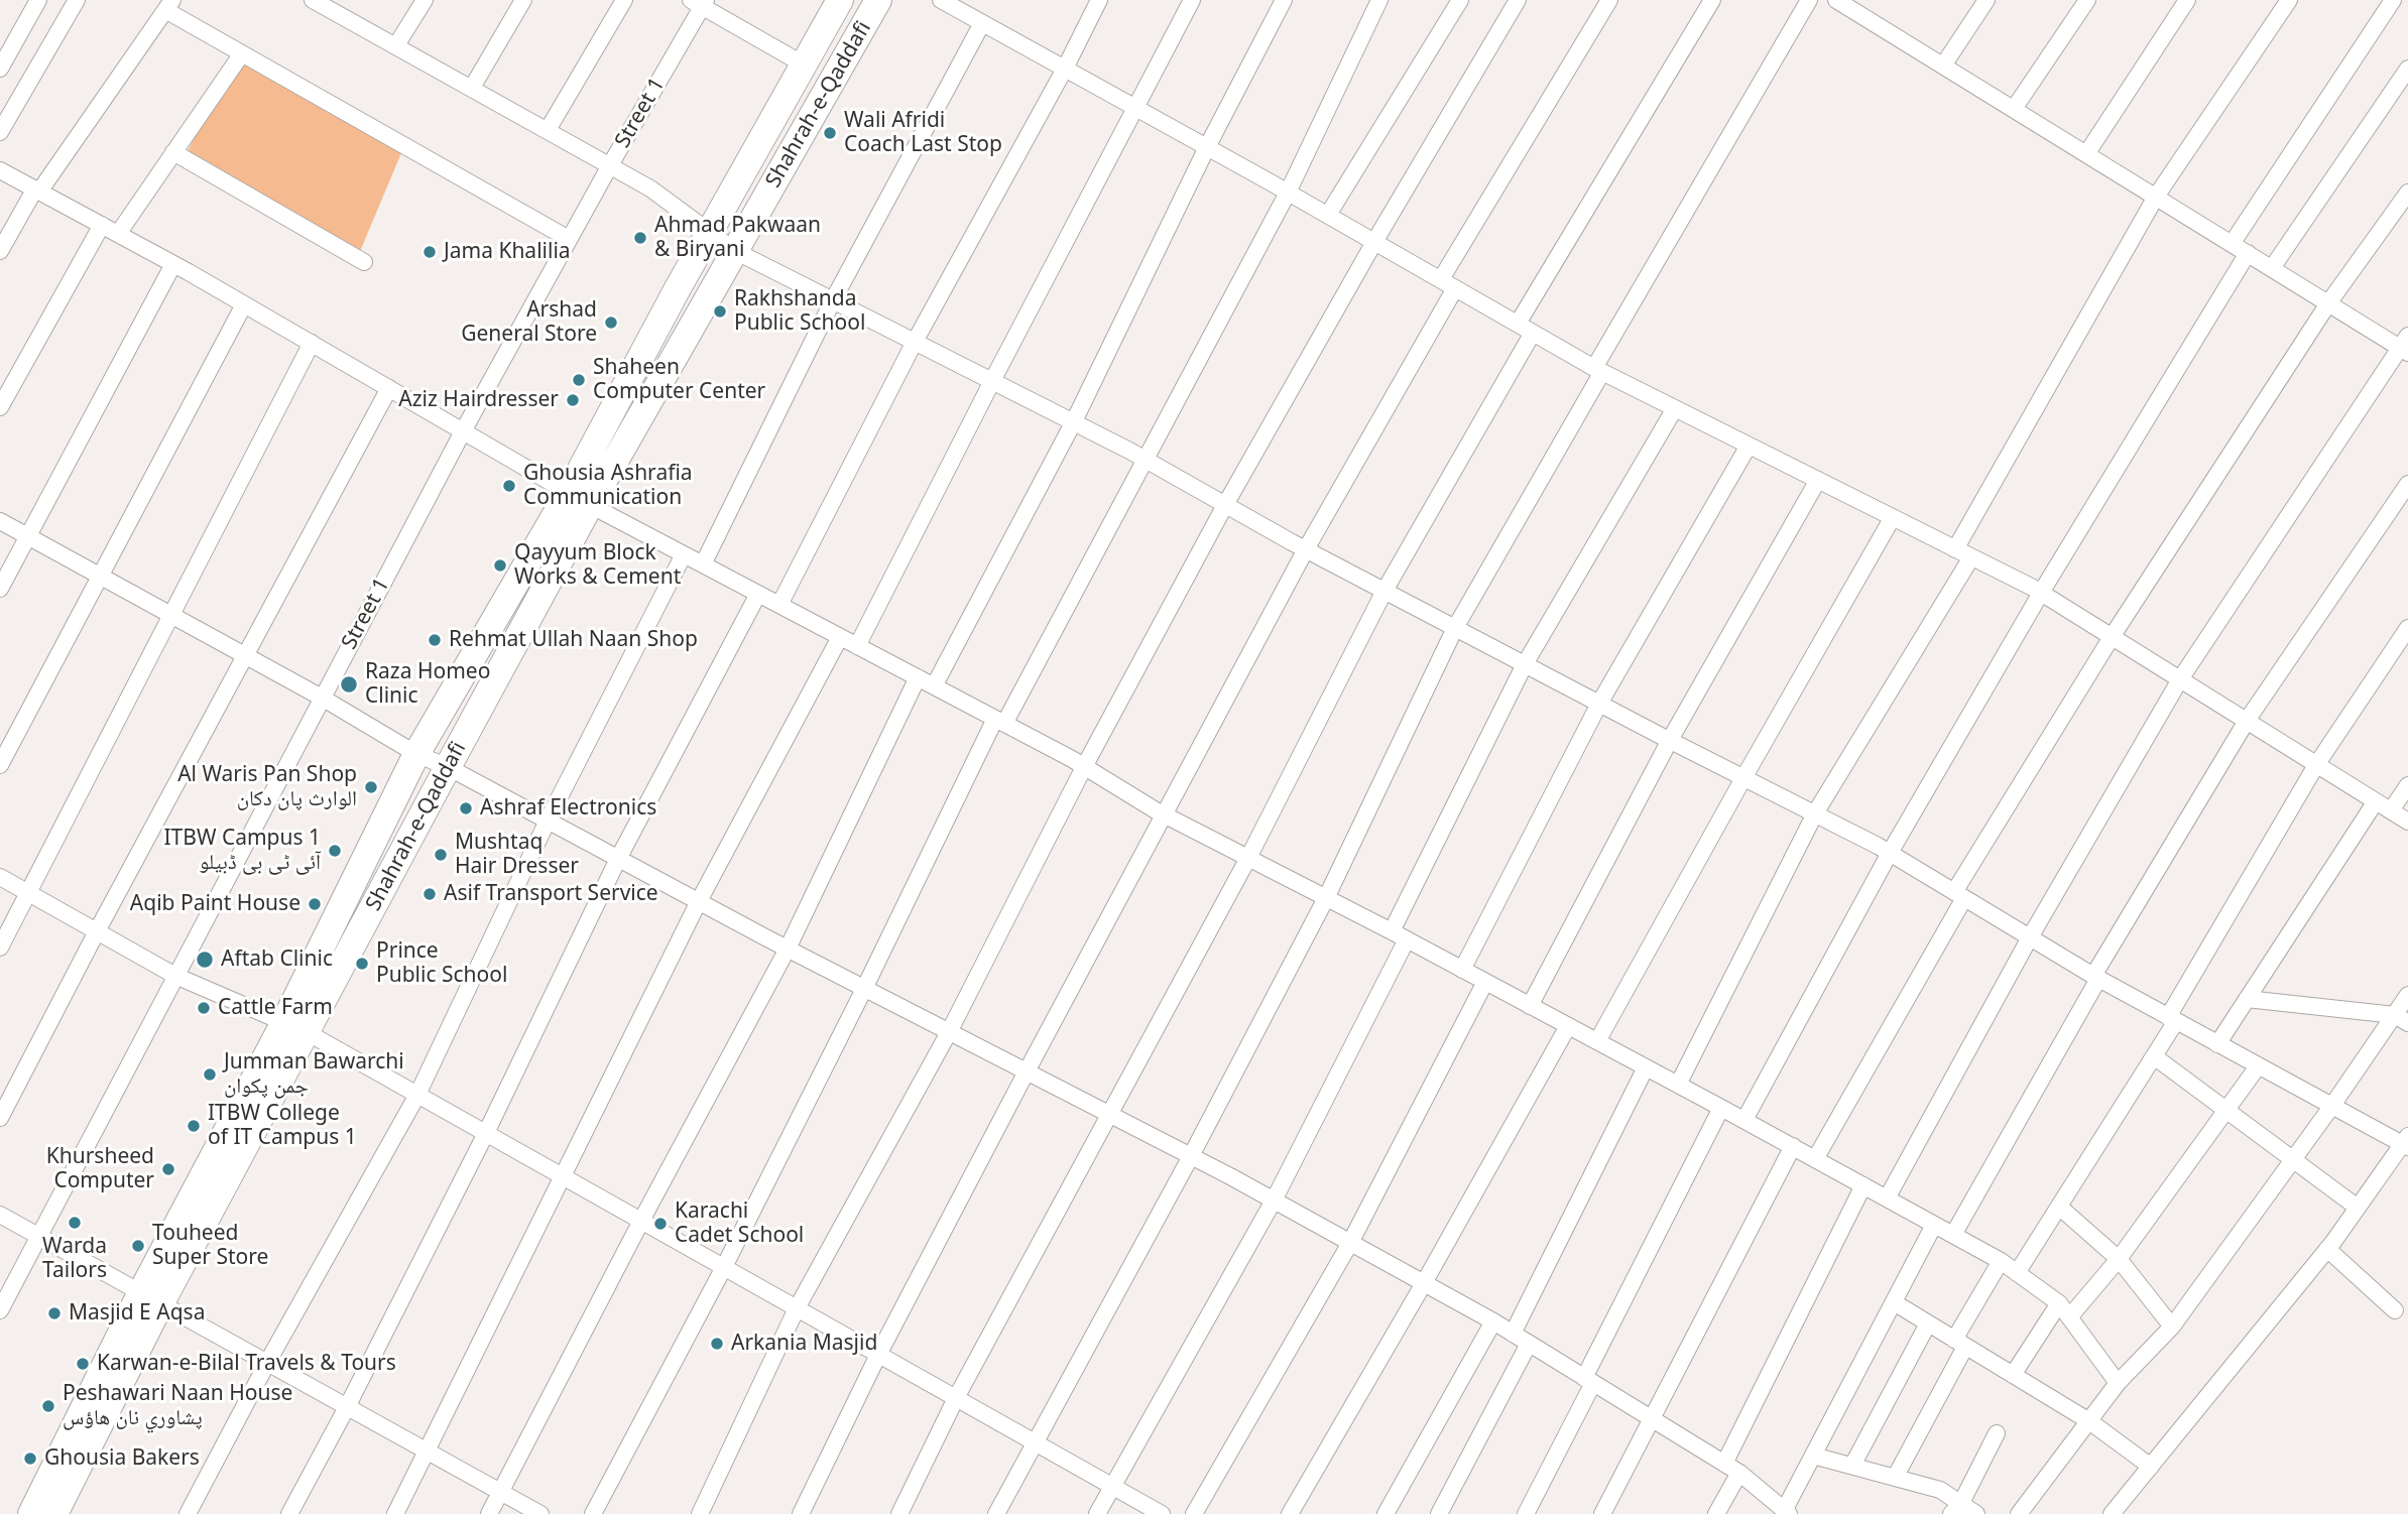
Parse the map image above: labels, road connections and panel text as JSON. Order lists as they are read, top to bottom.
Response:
{
  "streets": {
    "main road": ["Shahrah-e-Qaddafi"],
    "street": ["Street 1"]
  },
  "places": [
    "Wali Afridi Coach Last Stop",
    "Ahmad Pakwaan & Biryani",
    "Jama Khalilia",
    "Rakhshanda Public School",
    "Arshad General Store",
    "Shaheen Computer Center",
    "Aziz Hairdresser",
    "Ghousia Ashrafia Communication",
    "Qayyum Block Works & Cement",
    "Rehmat Ullah Naan Shop",
    "Raza Homeo Clinic",
    "Al Waris Pan Shop الوارث پان دکان",
    "Ashraf Electronics",
    "ITBW Campus 1 آئی ٹی بی ڈبیلو",
    "Mushtaq Hair Dresser",
    "Asif Transport Service",
    "Aqib Paint House",
    "Aftab Clinic",
    "Prince Public School",
    "Cattle Farm",
    "Jumman Bawarchi جمن پکوان",
    "ITBW College of IT Campus 1",
    "Khursheed Computer",
    "Warda Tailors",
    "Karachi Cadet School",
    "Touheed Super Store",
    "Masjid E Aqsa",
    "Arkania Masjid",
    "Karwan-e-Bilal Travels & Tours",
    "Peshawari Naan House پشاوري نان ھاؤس",
    "Ghousia Bakers"
  ]
}
